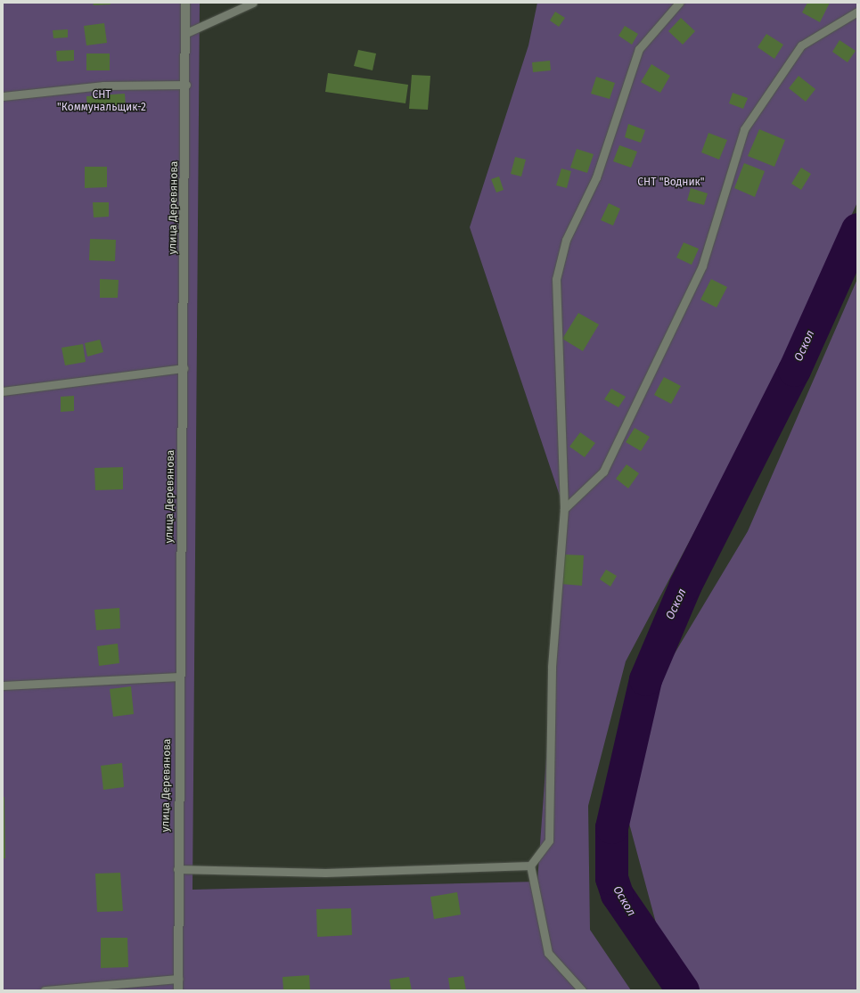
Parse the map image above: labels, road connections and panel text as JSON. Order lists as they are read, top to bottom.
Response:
{
  "streets": {
    "street": ["улица Деревянова"]
  },
  "water": ["Оскол"],
  "parks": ["СНТ \"Коммунальщик-2", "СНТ \"Водник\""]
}
